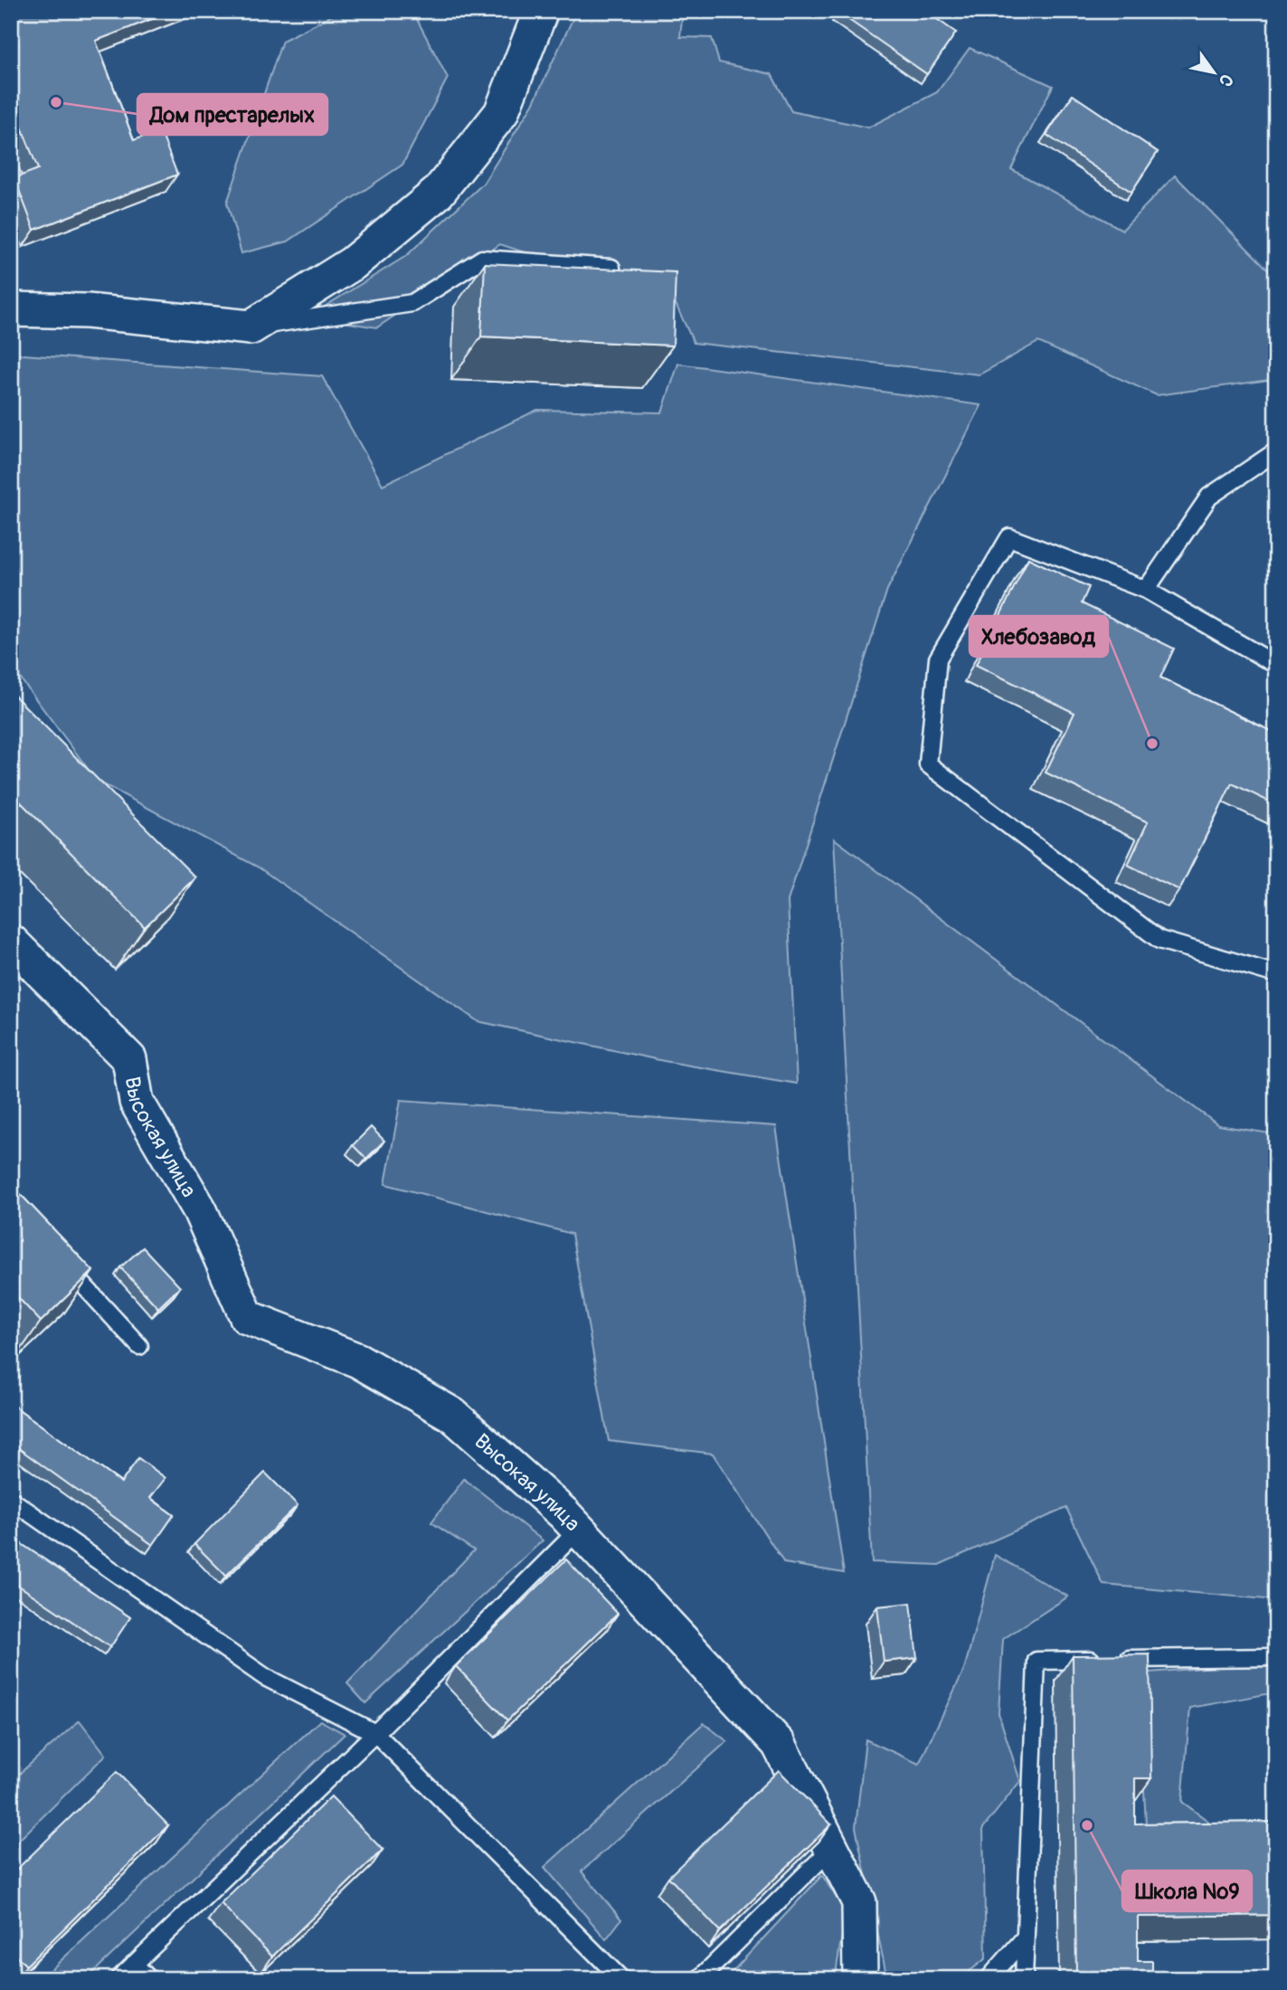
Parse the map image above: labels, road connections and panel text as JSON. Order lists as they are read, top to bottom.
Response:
{
  "streets": {
    "street": ["Высокая улица"]
  },
  "places": ["Дом престарелых", "Хлебозавод", "Школа №9"],
  "north": "bottom right"
}
